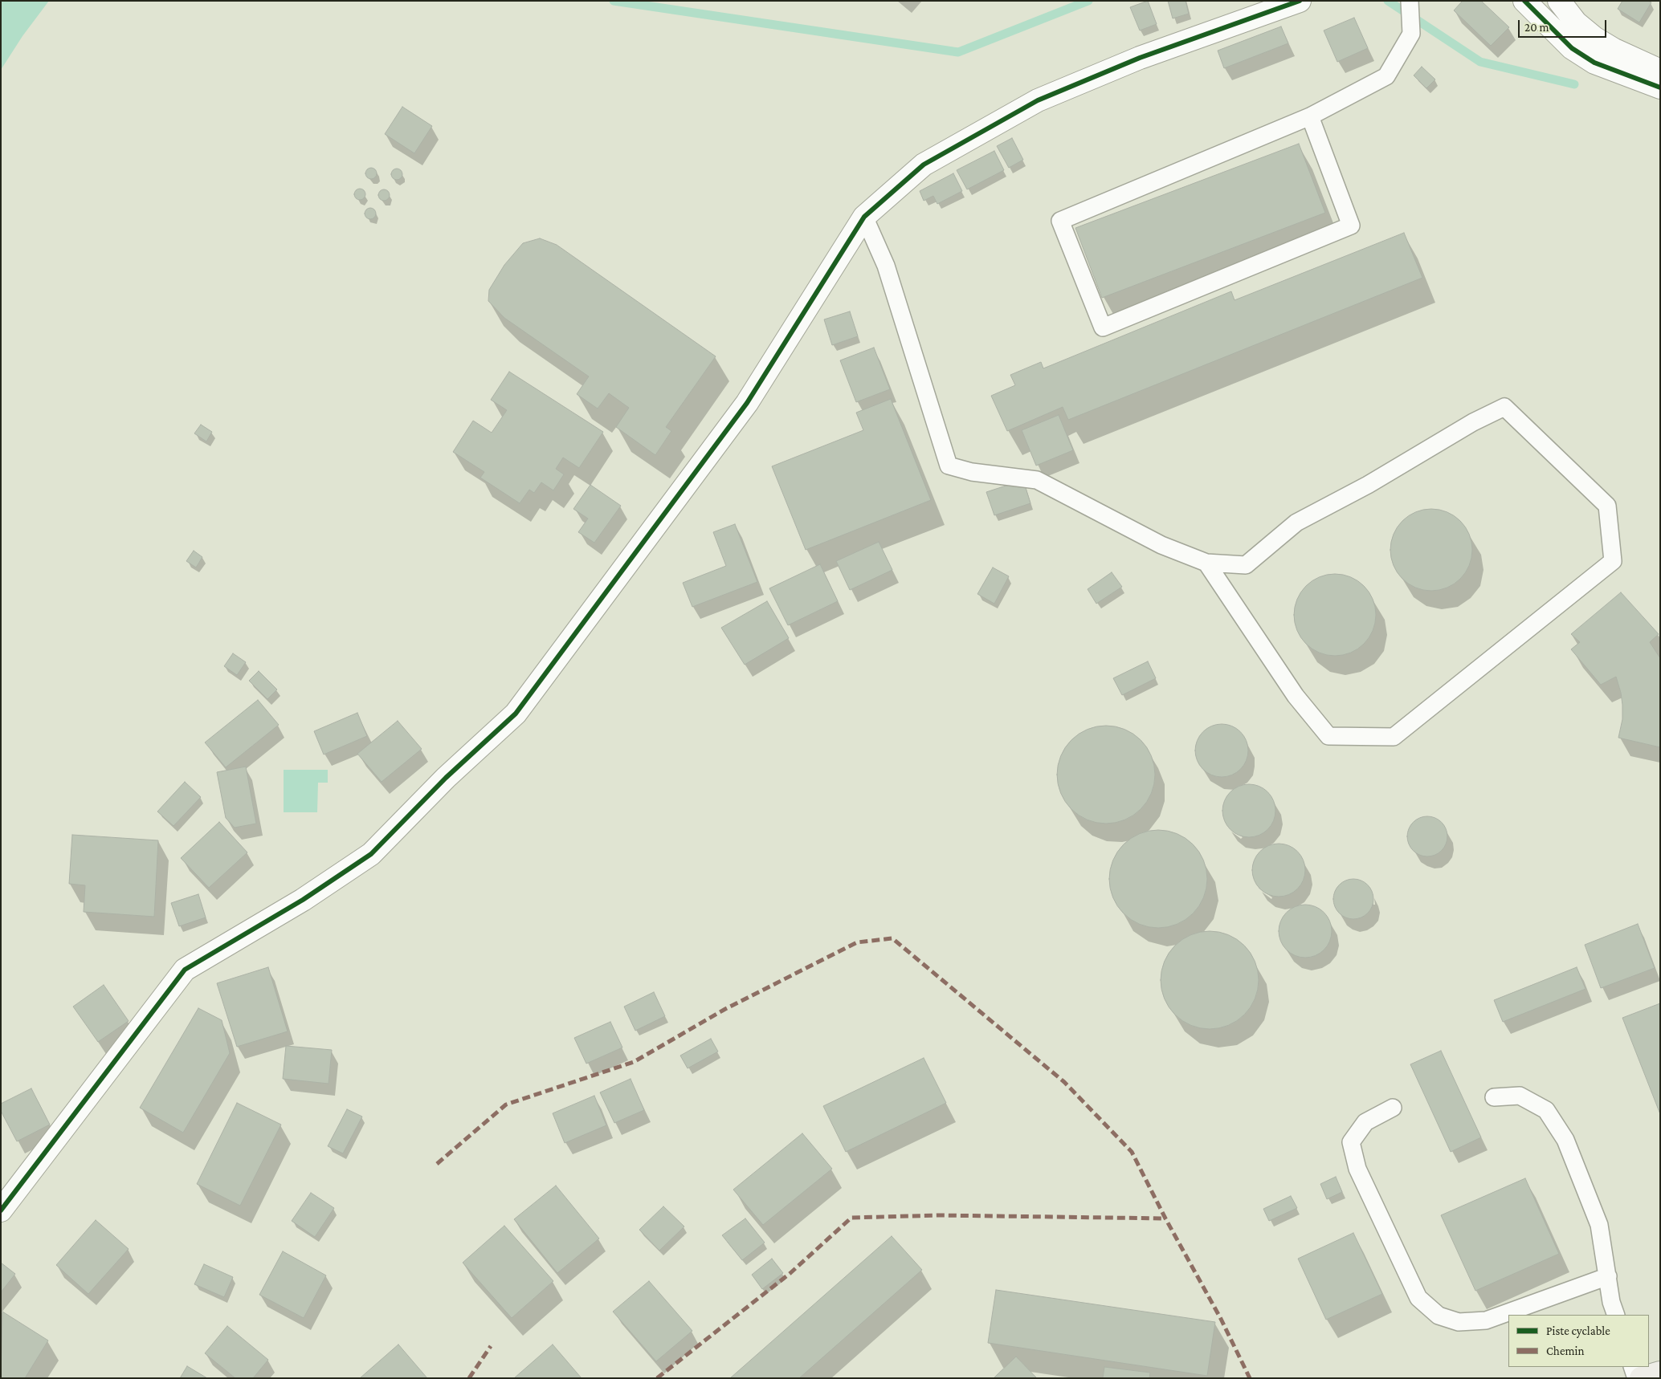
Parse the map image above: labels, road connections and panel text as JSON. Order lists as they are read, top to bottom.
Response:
{
  "legend": ["Piste cyclable", "Chemin"],
  "scale_bar": "20 m"
}
